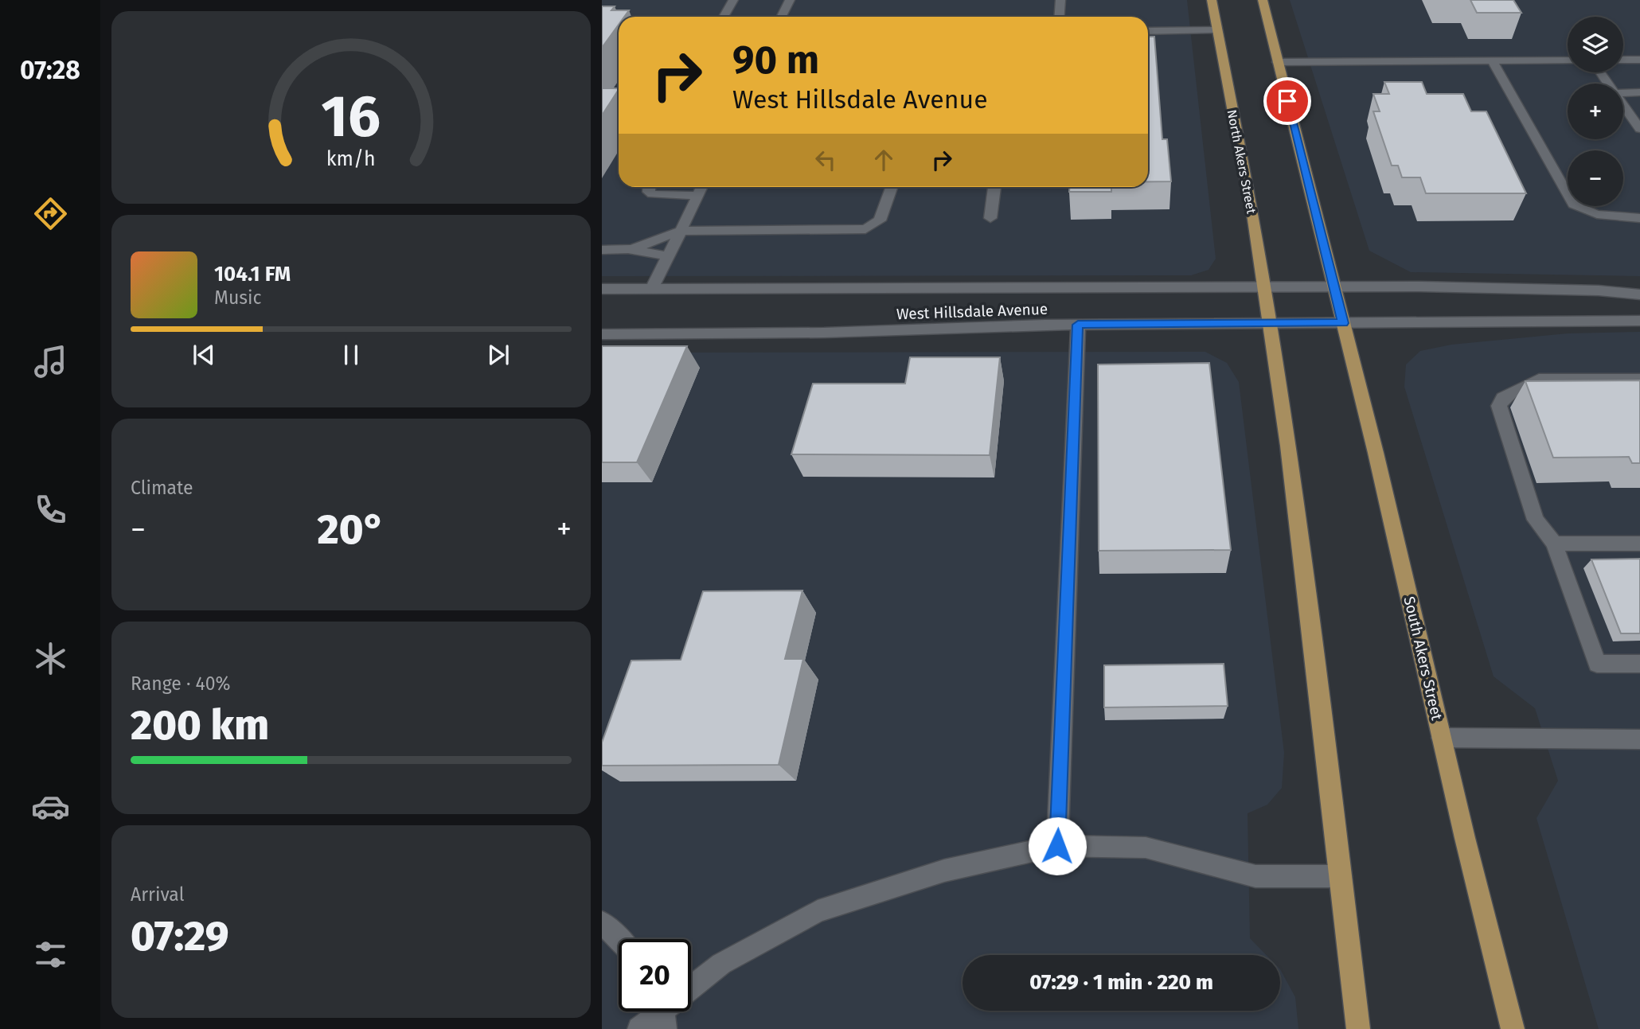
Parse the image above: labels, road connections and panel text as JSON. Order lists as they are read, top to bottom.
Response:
{
  "streets": {
    "main road": ["North Akers Street", "South Akers Street"],
    "street": ["West Hillsdale Avenue"]
  },
  "crossings": [
    ["North Akers Street", "West Hillsdale Avenue"],
    ["West Hillsdale Avenue", "South Akers Street"]
  ],
  "page": {
    "tabs": "07:28",
    "map_buttons": ["+", "−"],
    "turn": ["90 m", "West Hillsdale Avenue"],
    "song": ["104.1 FM", "Music"],
    "tile": [
      "Climate",
      ["Range · 40%", "200 km"],
      ["Arrival", "07:29"]
    ],
    "heat": ["−", "20°", "+"],
    "limit": "20",
    "trip": "07:29 · 1 min · 220 m",
    "gauge": ["16", "km/h"]
  }
}
